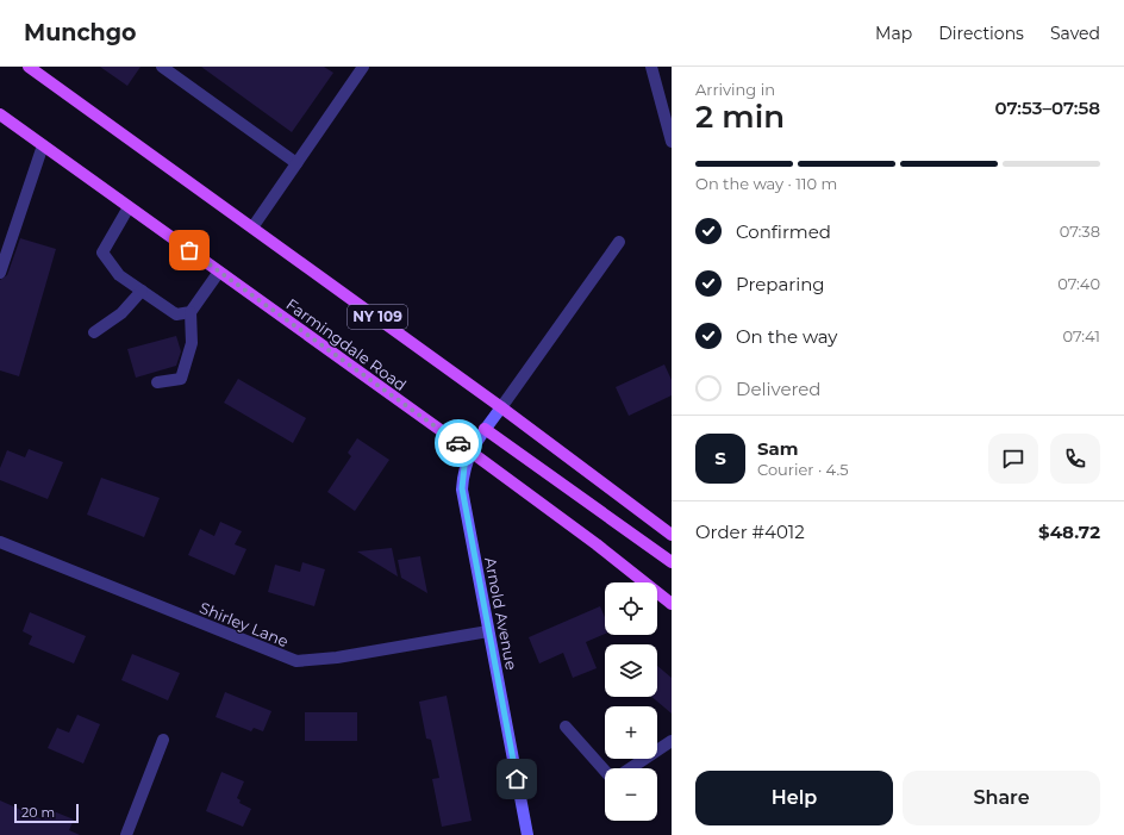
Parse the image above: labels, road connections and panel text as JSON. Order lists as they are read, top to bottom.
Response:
{
  "streets": {
    "main road": ["NY 109", "Farmingdale Road"],
    "street": ["Arnold Avenue", "Shirley Lane"]
  },
  "crossings": [
    ["NY 109", "Arnold Avenue"],
    ["Farmingdale Road", "Arnold Avenue"],
    ["Arnold Avenue", "Shirley Lane"]
  ],
  "scale_bar": "20 m",
  "page": {
    "header": "Munchgo",
    "nav": ["Map", "Directions", "Saved"],
    "heading": ["2 min", "Arriving in", "07:53–07:58"],
    "panel": [
      "Sam",
      "Courier · 4.5",
      "Order #4012",
      "$48.72"
    ],
    "bar": "On the way · 110 m",
    "list": [
      ["Confirmed", "07:38"],
      ["Preparing", "07:40"],
      ["On the way", "07:41"],
      "Delivered"
    ],
    "round": "S",
    "map_buttons": ["+", "−"],
    "buttons": ["Help", "Share"],
    "scale": "20 m"
  }
}
